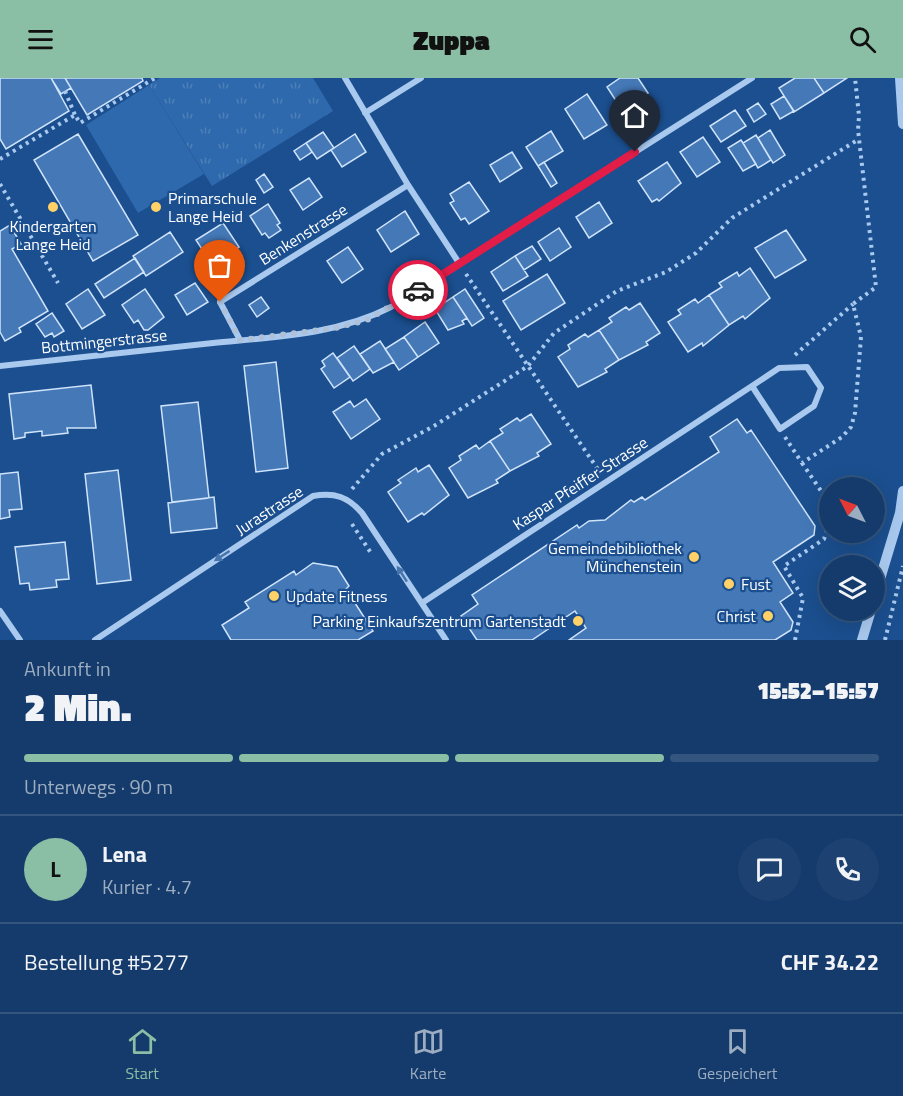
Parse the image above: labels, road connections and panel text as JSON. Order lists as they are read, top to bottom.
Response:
{
  "streets": {
    "street": [
      "Benkenstrasse",
      "Bottmingerstrasse",
      "Kaspar Pfeiffer-Strasse",
      "Jurastrasse"
    ]
  },
  "crossings": [
    ["Benkenstrasse", "Bottmingerstrasse"]
  ],
  "one_way": ["Jurastrasse"],
  "places": [
    "Kindergarten Lange Heid",
    "Primarschule Lange Heid",
    "Gemeindebibliothek Münchenstein",
    "Fust",
    "Update Fitness",
    "Christ",
    "Parking Einkaufszentrum Gartenstadt"
  ],
  "north": "top left",
  "page": {
    "header": "Zuppa",
    "heading": ["2 Min.", "Ankunft in", "15:52–15:57"],
    "panel": [
      "Lena",
      "Kurier · 4.7",
      "Bestellung #5277",
      "CHF 34.22"
    ],
    "bar": "Unterwegs · 90 m",
    "round": "L",
    "tabs": ["Start", "Karte", "Gespeichert"]
  }
}
